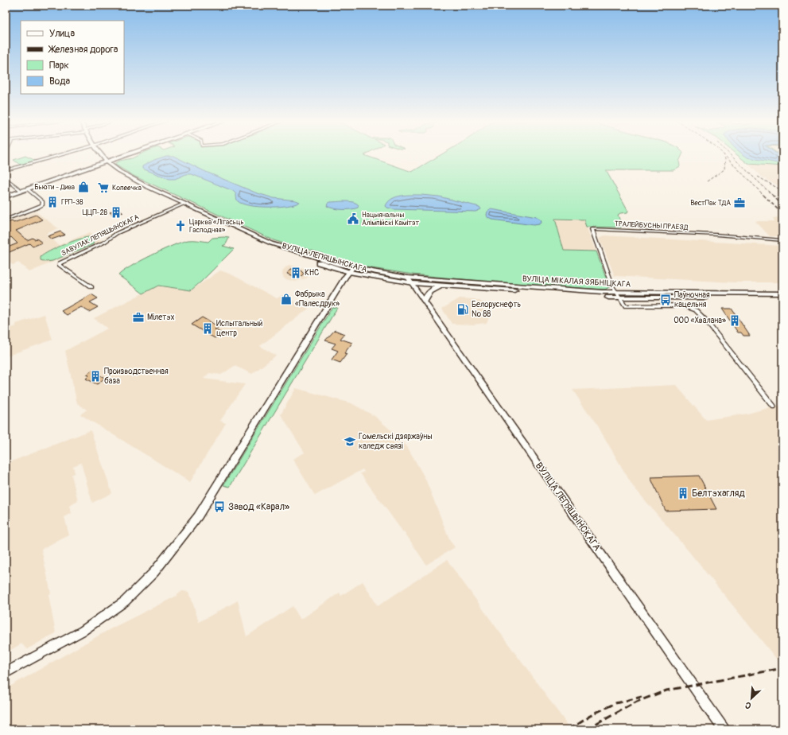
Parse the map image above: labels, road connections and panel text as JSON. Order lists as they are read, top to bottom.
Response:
{
  "streets": {
    "main road": ["ВУЛІЦА ЛЕПЯШЫНСКАГА", "ВУЛІЦА МІКАЛАЯ ЗЯБНІЦКАГА"],
    "street": ["ТРАЛЕЙБУСНЫ ПРАЕЗД", "ЗАВУЛАК ЛЕПЯШЫНСКАГА"]
  },
  "crossings": [
    ["ТРАЛЕЙБУСНЫ ПРАЕЗД", "ВУЛІЦА МІКАЛАЯ ЗЯБНІЦКАГА"],
    ["ЗАВУЛАК ЛЕПЯШЫНСКАГА", "ВУЛІЦА ЛЕПЯШЫНСКАГА"],
    ["ВУЛІЦА ЛЕПЯШЫНСКАГА", "ВУЛІЦА МІКАЛАЯ ЗЯБНІЦКАГА"]
  ],
  "places": {
    "shop": ["Бьюти - Дива", "Фабрыка «Палесдрук»"],
    "supermarket": ["Копеечка"],
    "building": [
      "ГРП-38",
      "ЦЦП-28",
      "КНС",
      "ООО «Хвалана»",
      "Испытальный центр",
      "Производственная база",
      "Белтэхагляд"
    ],
    "office": ["ВестПак ТДА", "Мілетэх"],
    "public building": ["Нацыянальны Алімпійскі Камітэт"],
    "church": ["Царква «Літасьць Гасподняя»"],
    "bus stop": ["Паўночная кацельня", "Завод «Карал»"],
    "fuel station": ["Белоруснефть № 88"],
    "school or university": ["Гомельскі дзяржаўны каледж связі"]
  },
  "legend": [
    "Улица",
    "Железная дорога",
    "Парк",
    "Вода"
  ],
  "north": "bottom left"
}
